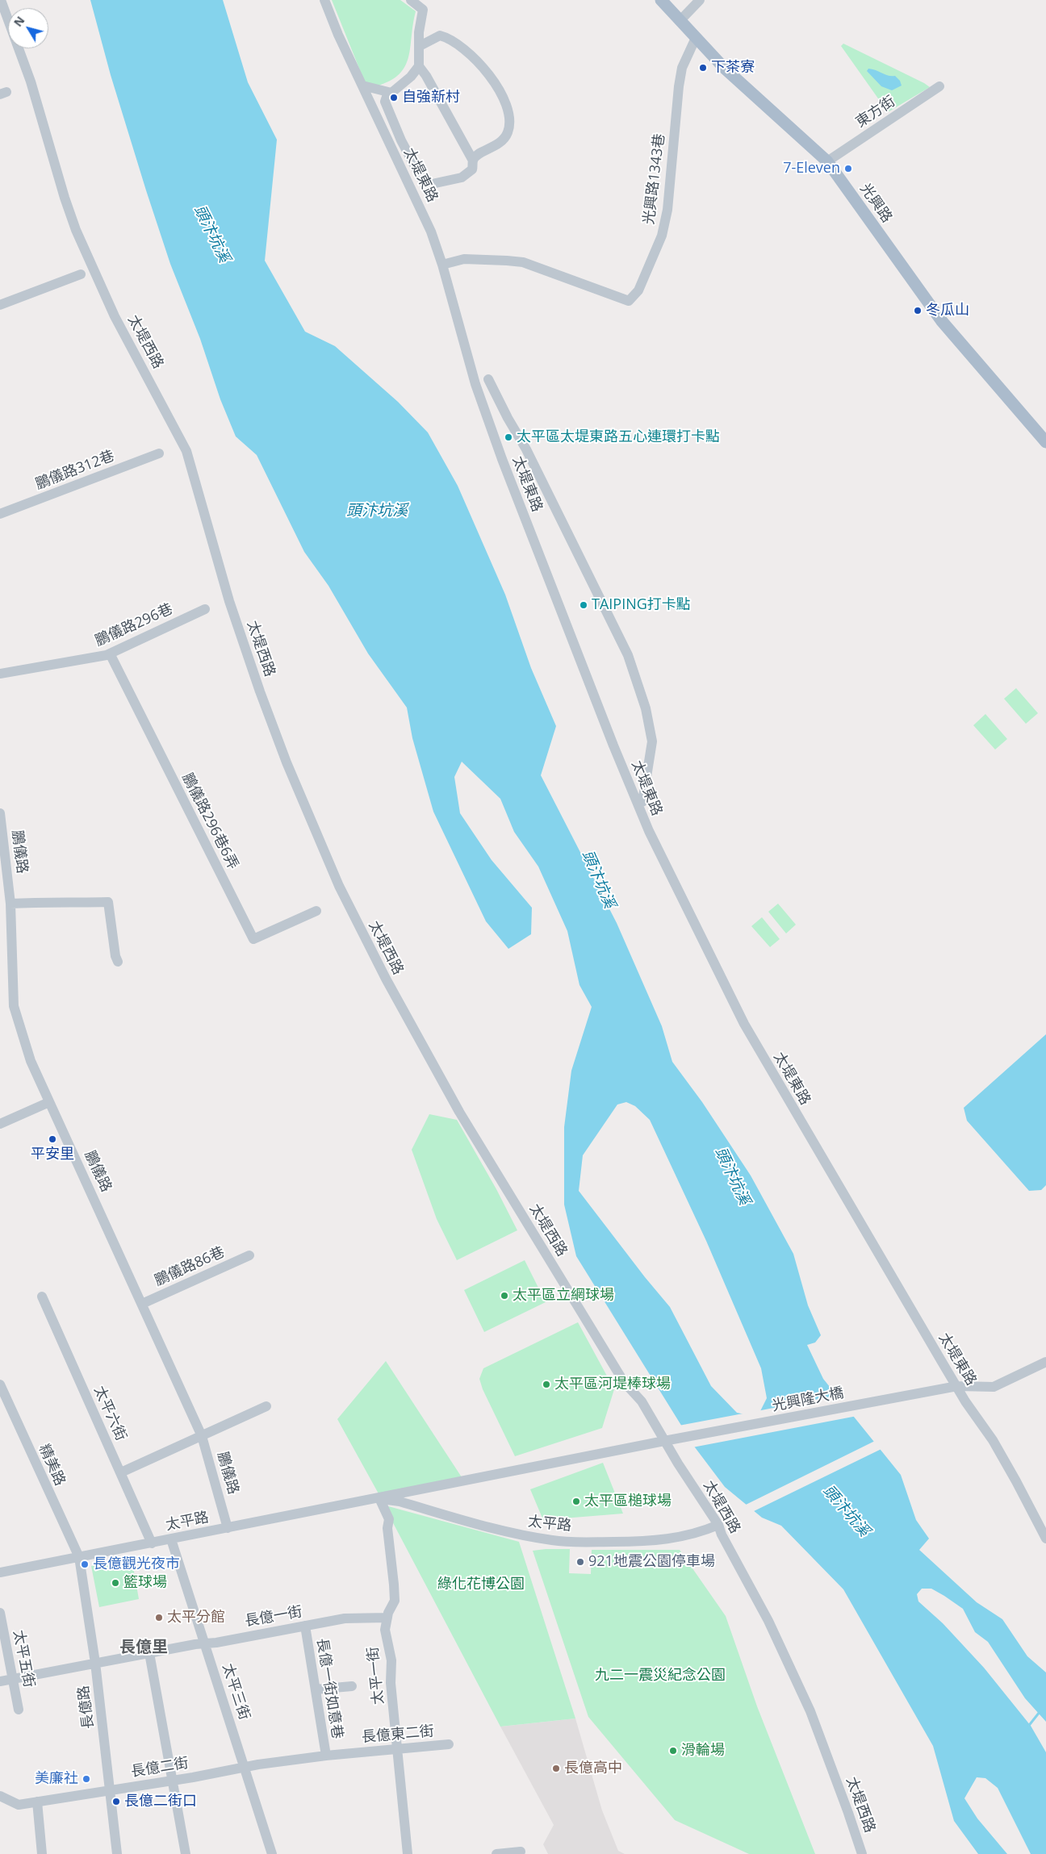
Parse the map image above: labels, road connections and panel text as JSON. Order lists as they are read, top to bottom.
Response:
{
  "streets": {
    "main road": ["光興路"],
    "street": [
      "東方街",
      "太堤東路",
      "光興路1343巷",
      "太堤西路",
      "鵬儀路312巷",
      "鵬儀路296巷",
      "鵬儀路296巷6弄",
      "鵬儀路",
      "鵬儀路86巷",
      "光興隆大橋",
      "太平六街",
      "精美路",
      "太平路",
      "長億一街",
      "太平五街",
      "太平一街",
      "長億一街如意巷",
      "太平三街",
      "長億路",
      "長億東二街",
      "長億二街"
    ]
  },
  "crossings": [
    ["東方街", "光興路"],
    ["太堤東路", "光興路1343巷"],
    ["太堤東路", "光興隆大橋"],
    ["光興路1343巷", "光興路"],
    ["太堤西路", "光興隆大橋"],
    ["太堤西路", "太平路"],
    ["鵬儀路296巷", "鵬儀路296巷6弄"],
    ["鵬儀路", "鵬儀路86巷"],
    ["鵬儀路", "太平路"],
    ["光興隆大橋", "太平路"],
    ["太平六街", "太平路"],
    ["精美路", "太平路"],
    ["精美路", "長億路"],
    ["太平路", "太平一街"],
    ["太平路", "太平三街"],
    ["太平路", "長億路"],
    ["長億一街", "太平五街"],
    ["長億一街", "太平一街"],
    ["長億一街", "長億一街如意巷"],
    ["長億一街", "太平三街"],
    ["長億一街", "長億路"],
    ["太平一街", "長億東二街"],
    ["長億一街如意巷", "長億東二街"],
    ["長億一街如意巷", "長億二街"],
    ["太平三街", "長億二街"],
    ["長億路", "長億二街"],
    ["長億東二街", "長億二街"]
  ],
  "districts": ["長億里"],
  "water": ["頭汴坑溪"],
  "parks": ["綠化花博公園", "九二一震災紀念公園"],
  "places": [
    "下茶寮",
    "自強新村",
    "7-Eleven",
    "冬瓜山",
    "太平區太堤東路五心連環打卡點",
    "TAIPING打卡點",
    "平安里",
    "太平區立網球場",
    "太平區河堤棒球場",
    "太平區槌球場",
    "921地震公園停車場",
    "長億觀光夜市",
    "籃球場",
    "太平分館",
    "滑輪場",
    "長億高中",
    "美廉社",
    "長億二街口"
  ],
  "north": "top left"
}
